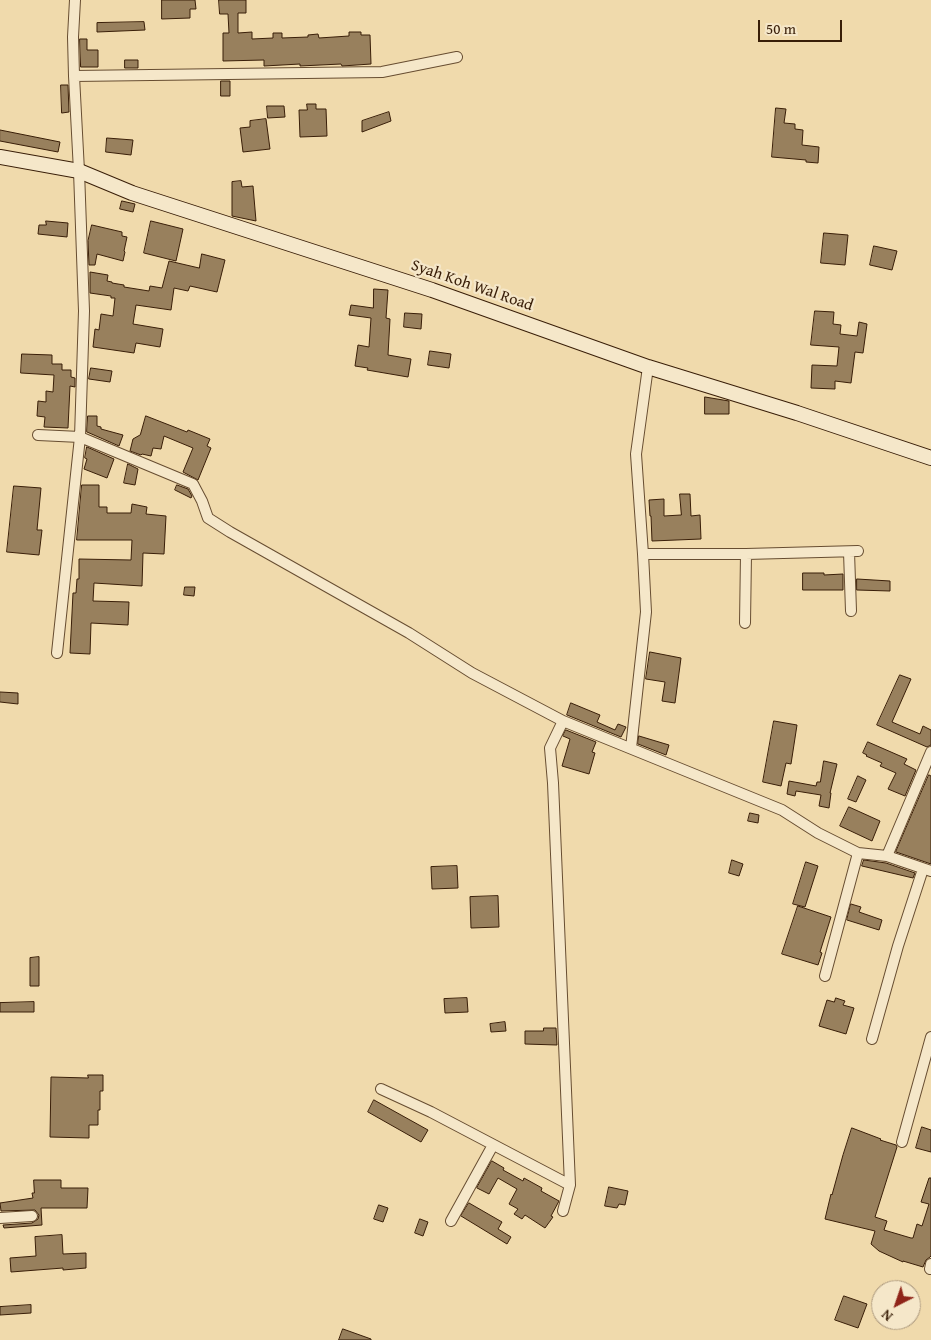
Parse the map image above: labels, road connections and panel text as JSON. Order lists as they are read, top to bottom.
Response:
{
  "streets": {
    "street": ["Syah Koh Wal Road"]
  },
  "scale_bar": "50 m",
  "north": "bottom left"
}
